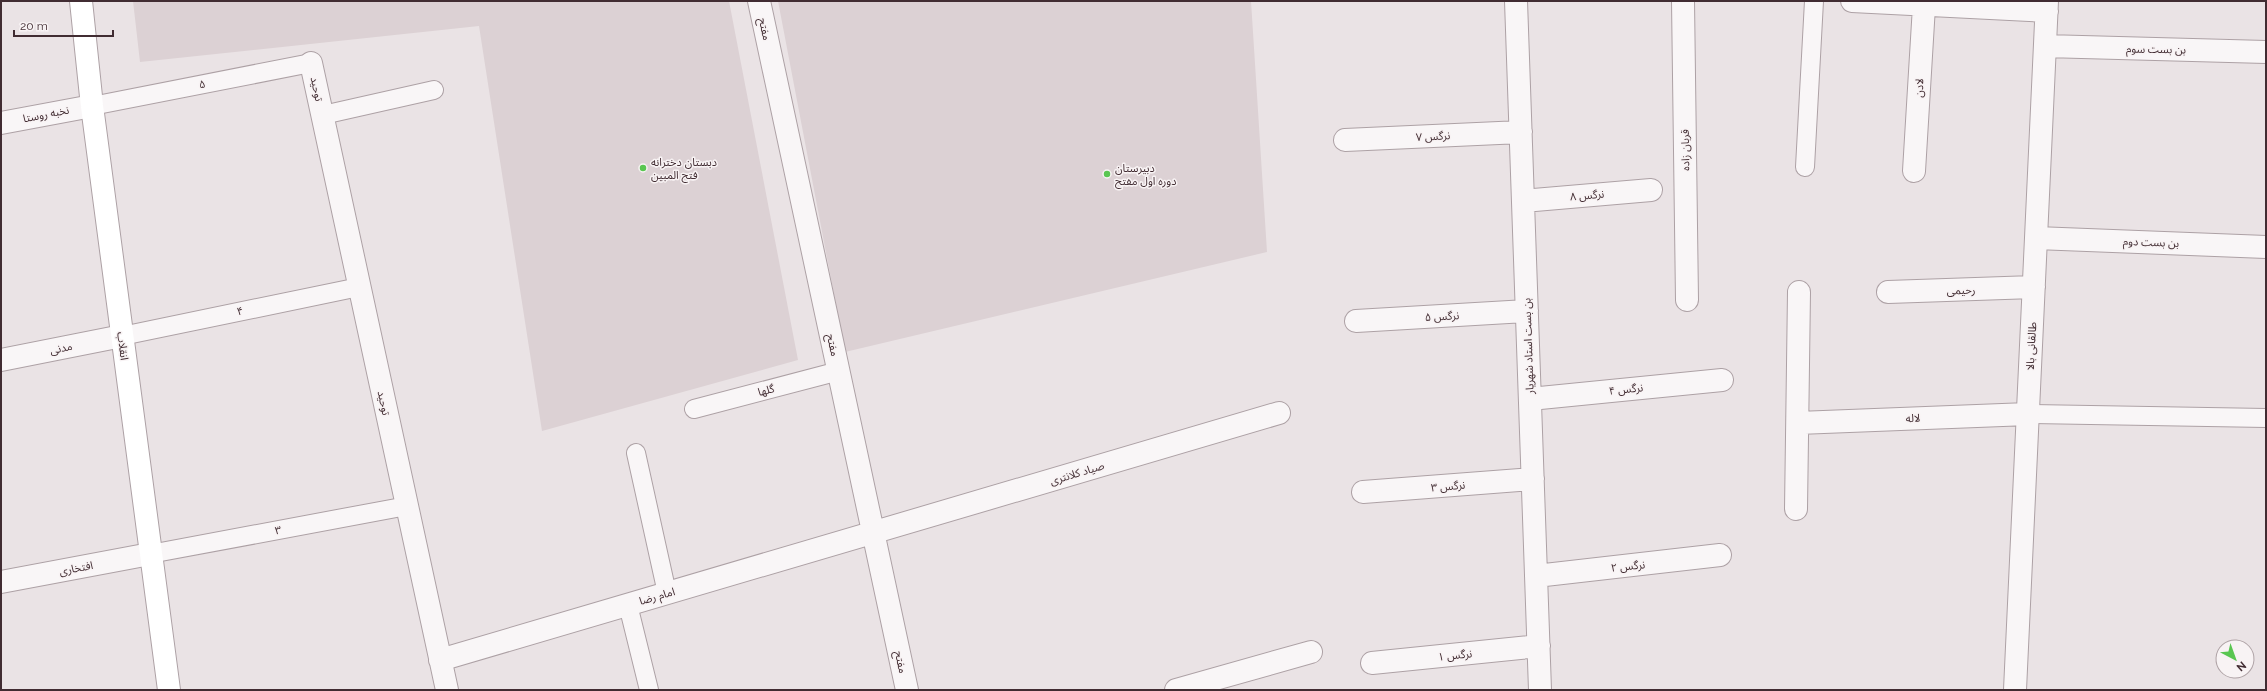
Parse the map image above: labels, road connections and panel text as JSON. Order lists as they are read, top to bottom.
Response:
{
  "streets": {
    "street": [
      "مفتح",
      "بن بست سوم",
      "لادن",
      "توحید",
      "نخبه روستا",
      "نرگس ۷",
      "قربان زاده",
      "نرگس ۸",
      "بن بست دوم",
      "رحیمی",
      "نرگس ۵",
      "انقلاب",
      "بن بست استاد شهریار",
      "طالقانی بالا",
      "مدنی",
      "نرگس ۴",
      "لاله",
      "صیاد کلانتری",
      "نرگس ۳",
      "نرگس ۲",
      "افتخاری",
      "امام رضا",
      "نرگس ۱"
    ],
    "lane": [
      "۵",
      "۴",
      "گلها",
      "۳"
    ]
  },
  "crossings": [
    ["مفتح", "گلها"],
    ["مفتح", "صیاد کلانتری"],
    ["مفتح", "امام رضا"],
    ["بن بست سوم", "طالقانی بالا"],
    ["۵", "توحید"],
    ["۵", "نخبه روستا"],
    ["۵", "انقلاب"],
    ["توحید", "۴"],
    ["توحید", "۳"],
    ["توحید", "امام رضا"],
    ["نخبه روستا", "انقلاب"],
    ["نرگس ۷", "بن بست استاد شهریار"],
    ["نرگس ۸", "بن بست استاد شهریار"],
    ["بن بست دوم", "طالقانی بالا"],
    ["رحیمی", "طالقانی بالا"],
    ["۴", "انقلاب"],
    ["۴", "مدنی"],
    ["نرگس ۵", "بن بست استاد شهریار"],
    ["انقلاب", "مدنی"],
    ["انقلاب", "۳"],
    ["انقلاب", "افتخاری"],
    ["بن بست استاد شهریار", "نرگس ۴"],
    ["بن بست استاد شهریار", "نرگس ۳"],
    ["بن بست استاد شهریار", "نرگس ۲"],
    ["بن بست استاد شهریار", "نرگس ۱"],
    ["طالقانی بالا", "لاله"],
    ["صیاد کلانتری", "امام رضا"],
    ["۳", "افتخاری"]
  ],
  "places": ["دبستان دخترانه فتح المبین", "دبیرستان دوره اول مفتح"],
  "scale_bar": "20 m",
  "north": "bottom right"
}
